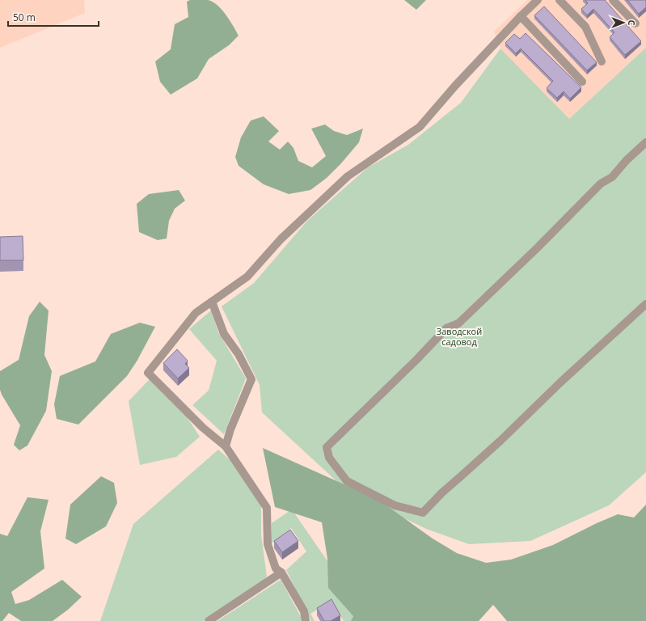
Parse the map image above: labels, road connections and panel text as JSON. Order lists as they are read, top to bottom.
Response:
{
  "parks": ["Заводской садовод"],
  "scale_bar": "50 m",
  "north": "right"
}
